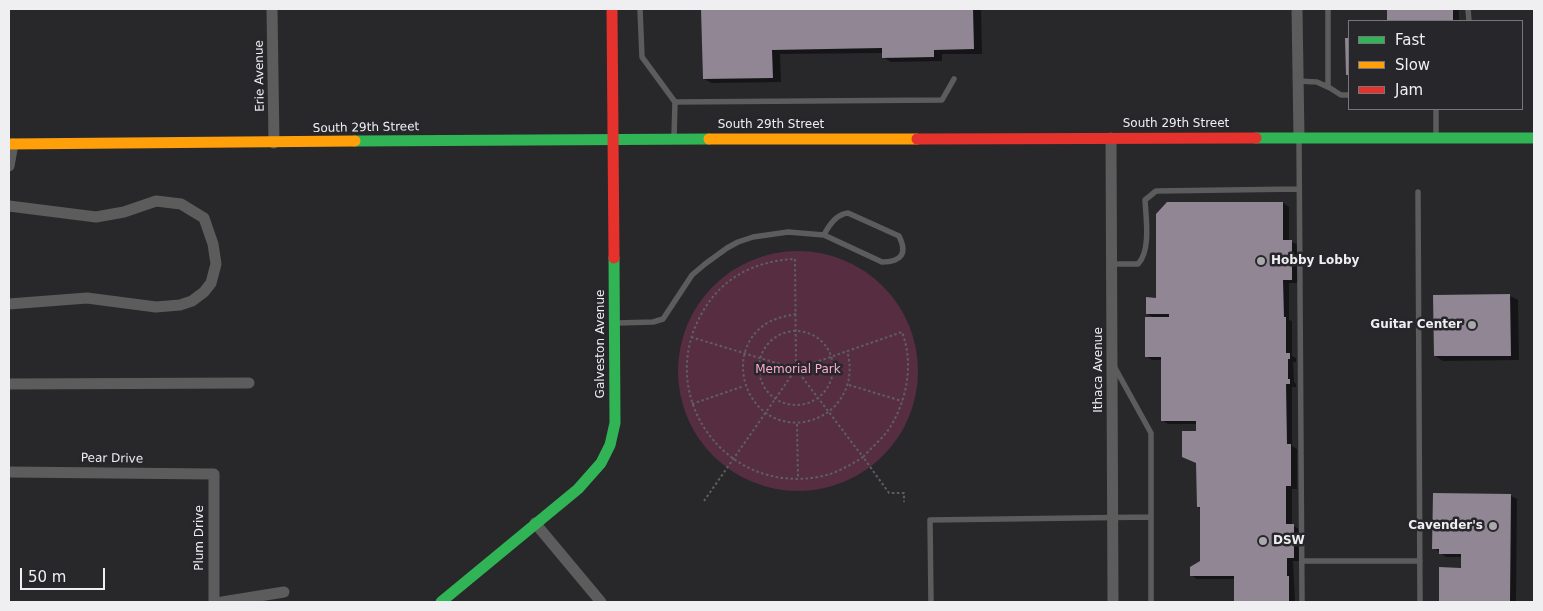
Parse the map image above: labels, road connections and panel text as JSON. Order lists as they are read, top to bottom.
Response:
{
  "streets": {
    "street": [
      "Erie Avenue",
      "South 29th Street",
      "Galveston Avenue",
      "Ithaca Avenue",
      "Pear Drive",
      "Plum Drive"
    ]
  },
  "crossings": [
    ["Erie Avenue", "South 29th Street"],
    ["South 29th Street", "Galveston Avenue"],
    ["South 29th Street", "Ithaca Avenue"],
    ["Pear Drive", "Plum Drive"]
  ],
  "parks": ["Memorial Park"],
  "places": [
    "Hobby Lobby",
    "Guitar Center",
    "Cavender's",
    "DSW"
  ],
  "legend": ["Fast", "Slow", "Jam"],
  "scale_bar": "50 m"
}
